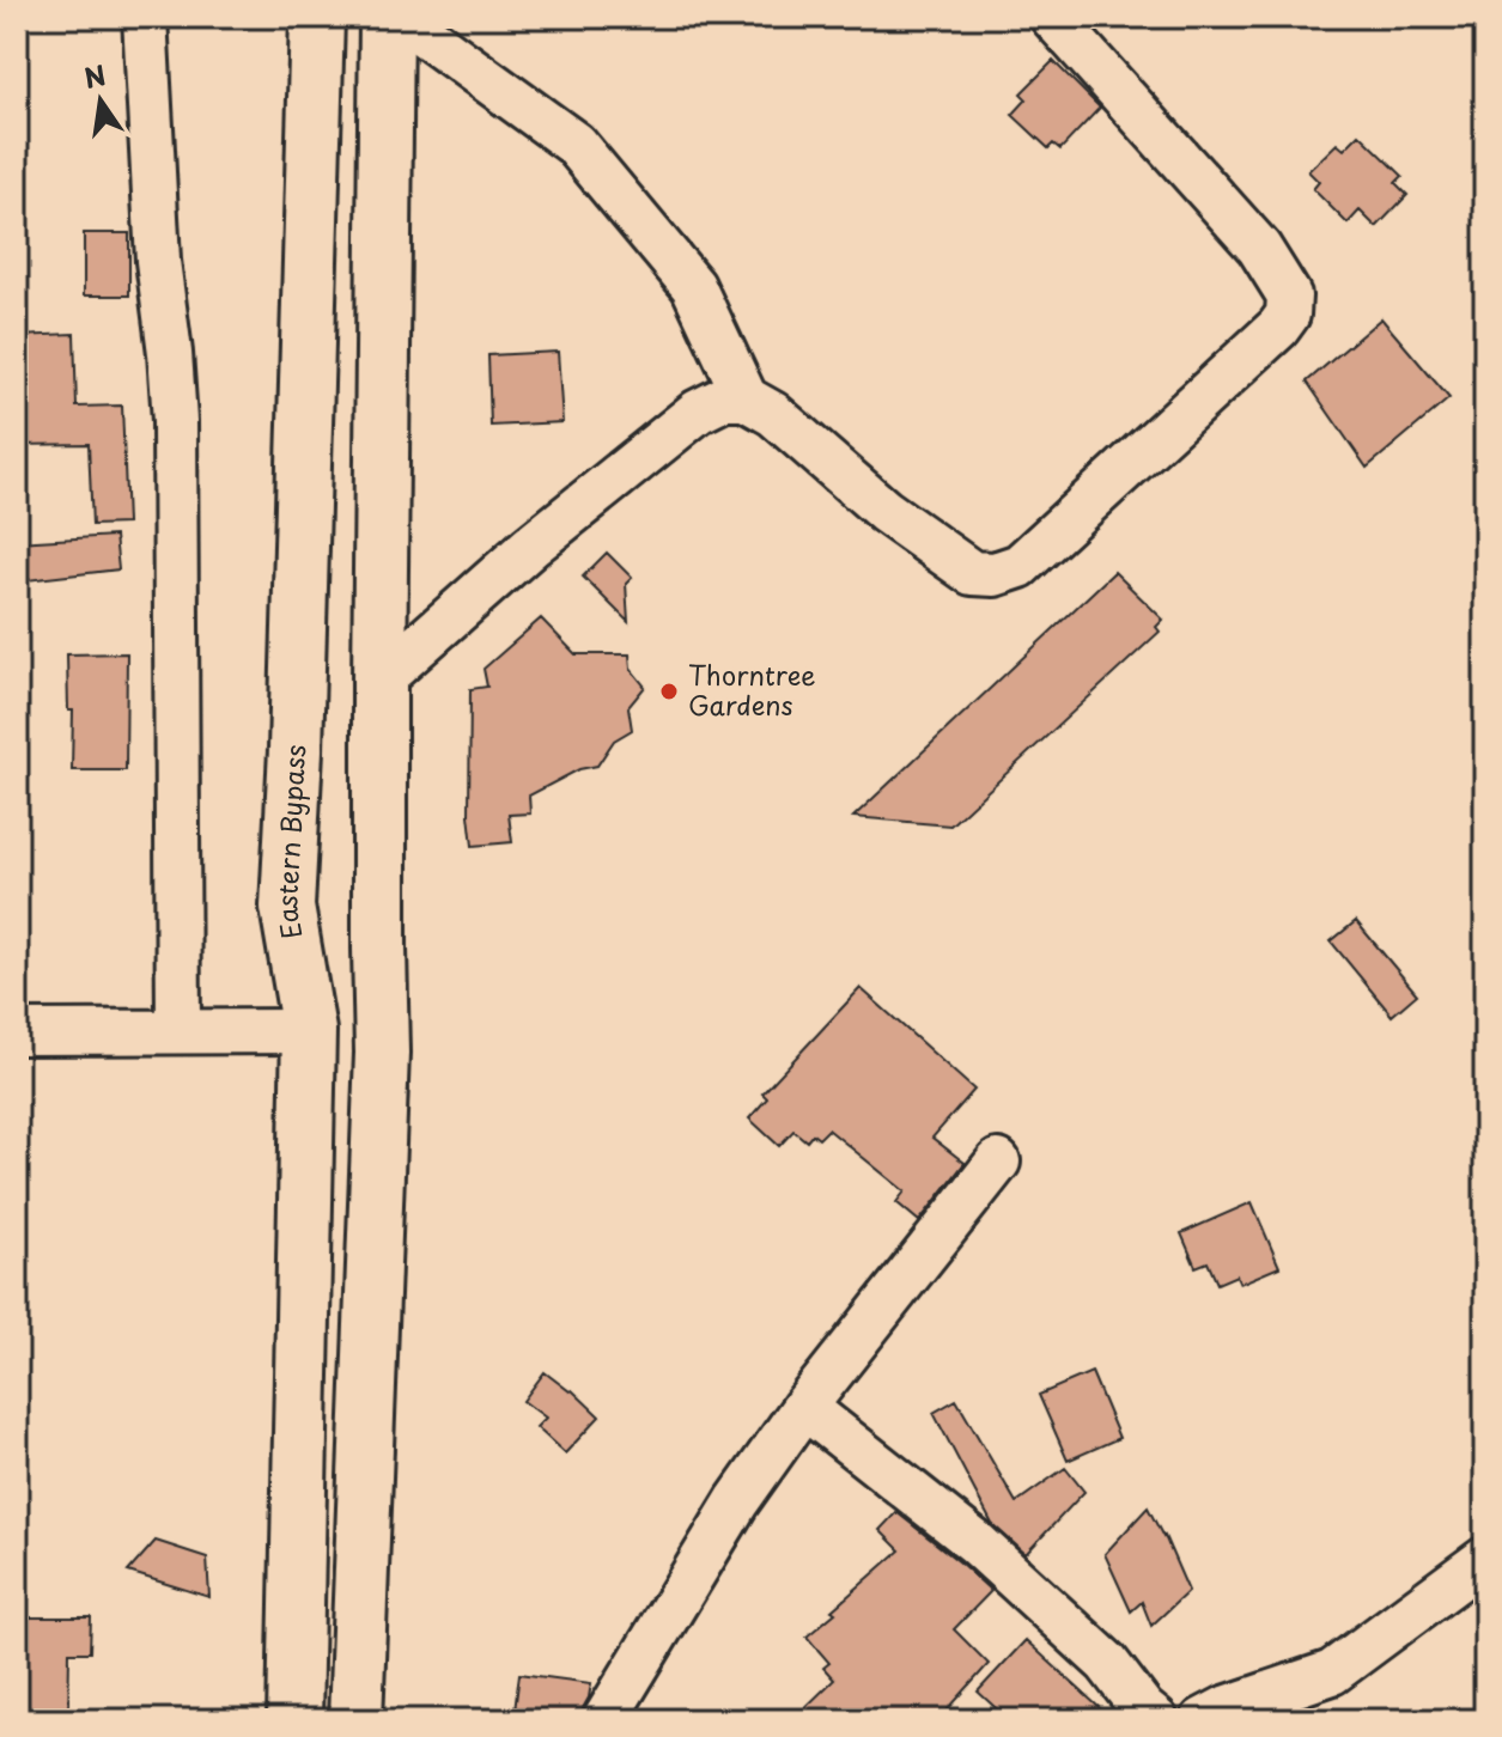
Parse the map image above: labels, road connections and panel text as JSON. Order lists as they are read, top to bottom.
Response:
{
  "streets": {
    "main road": ["Eastern Bypass"]
  },
  "places": ["Thorntree Gardens"],
  "north": "top"
}
